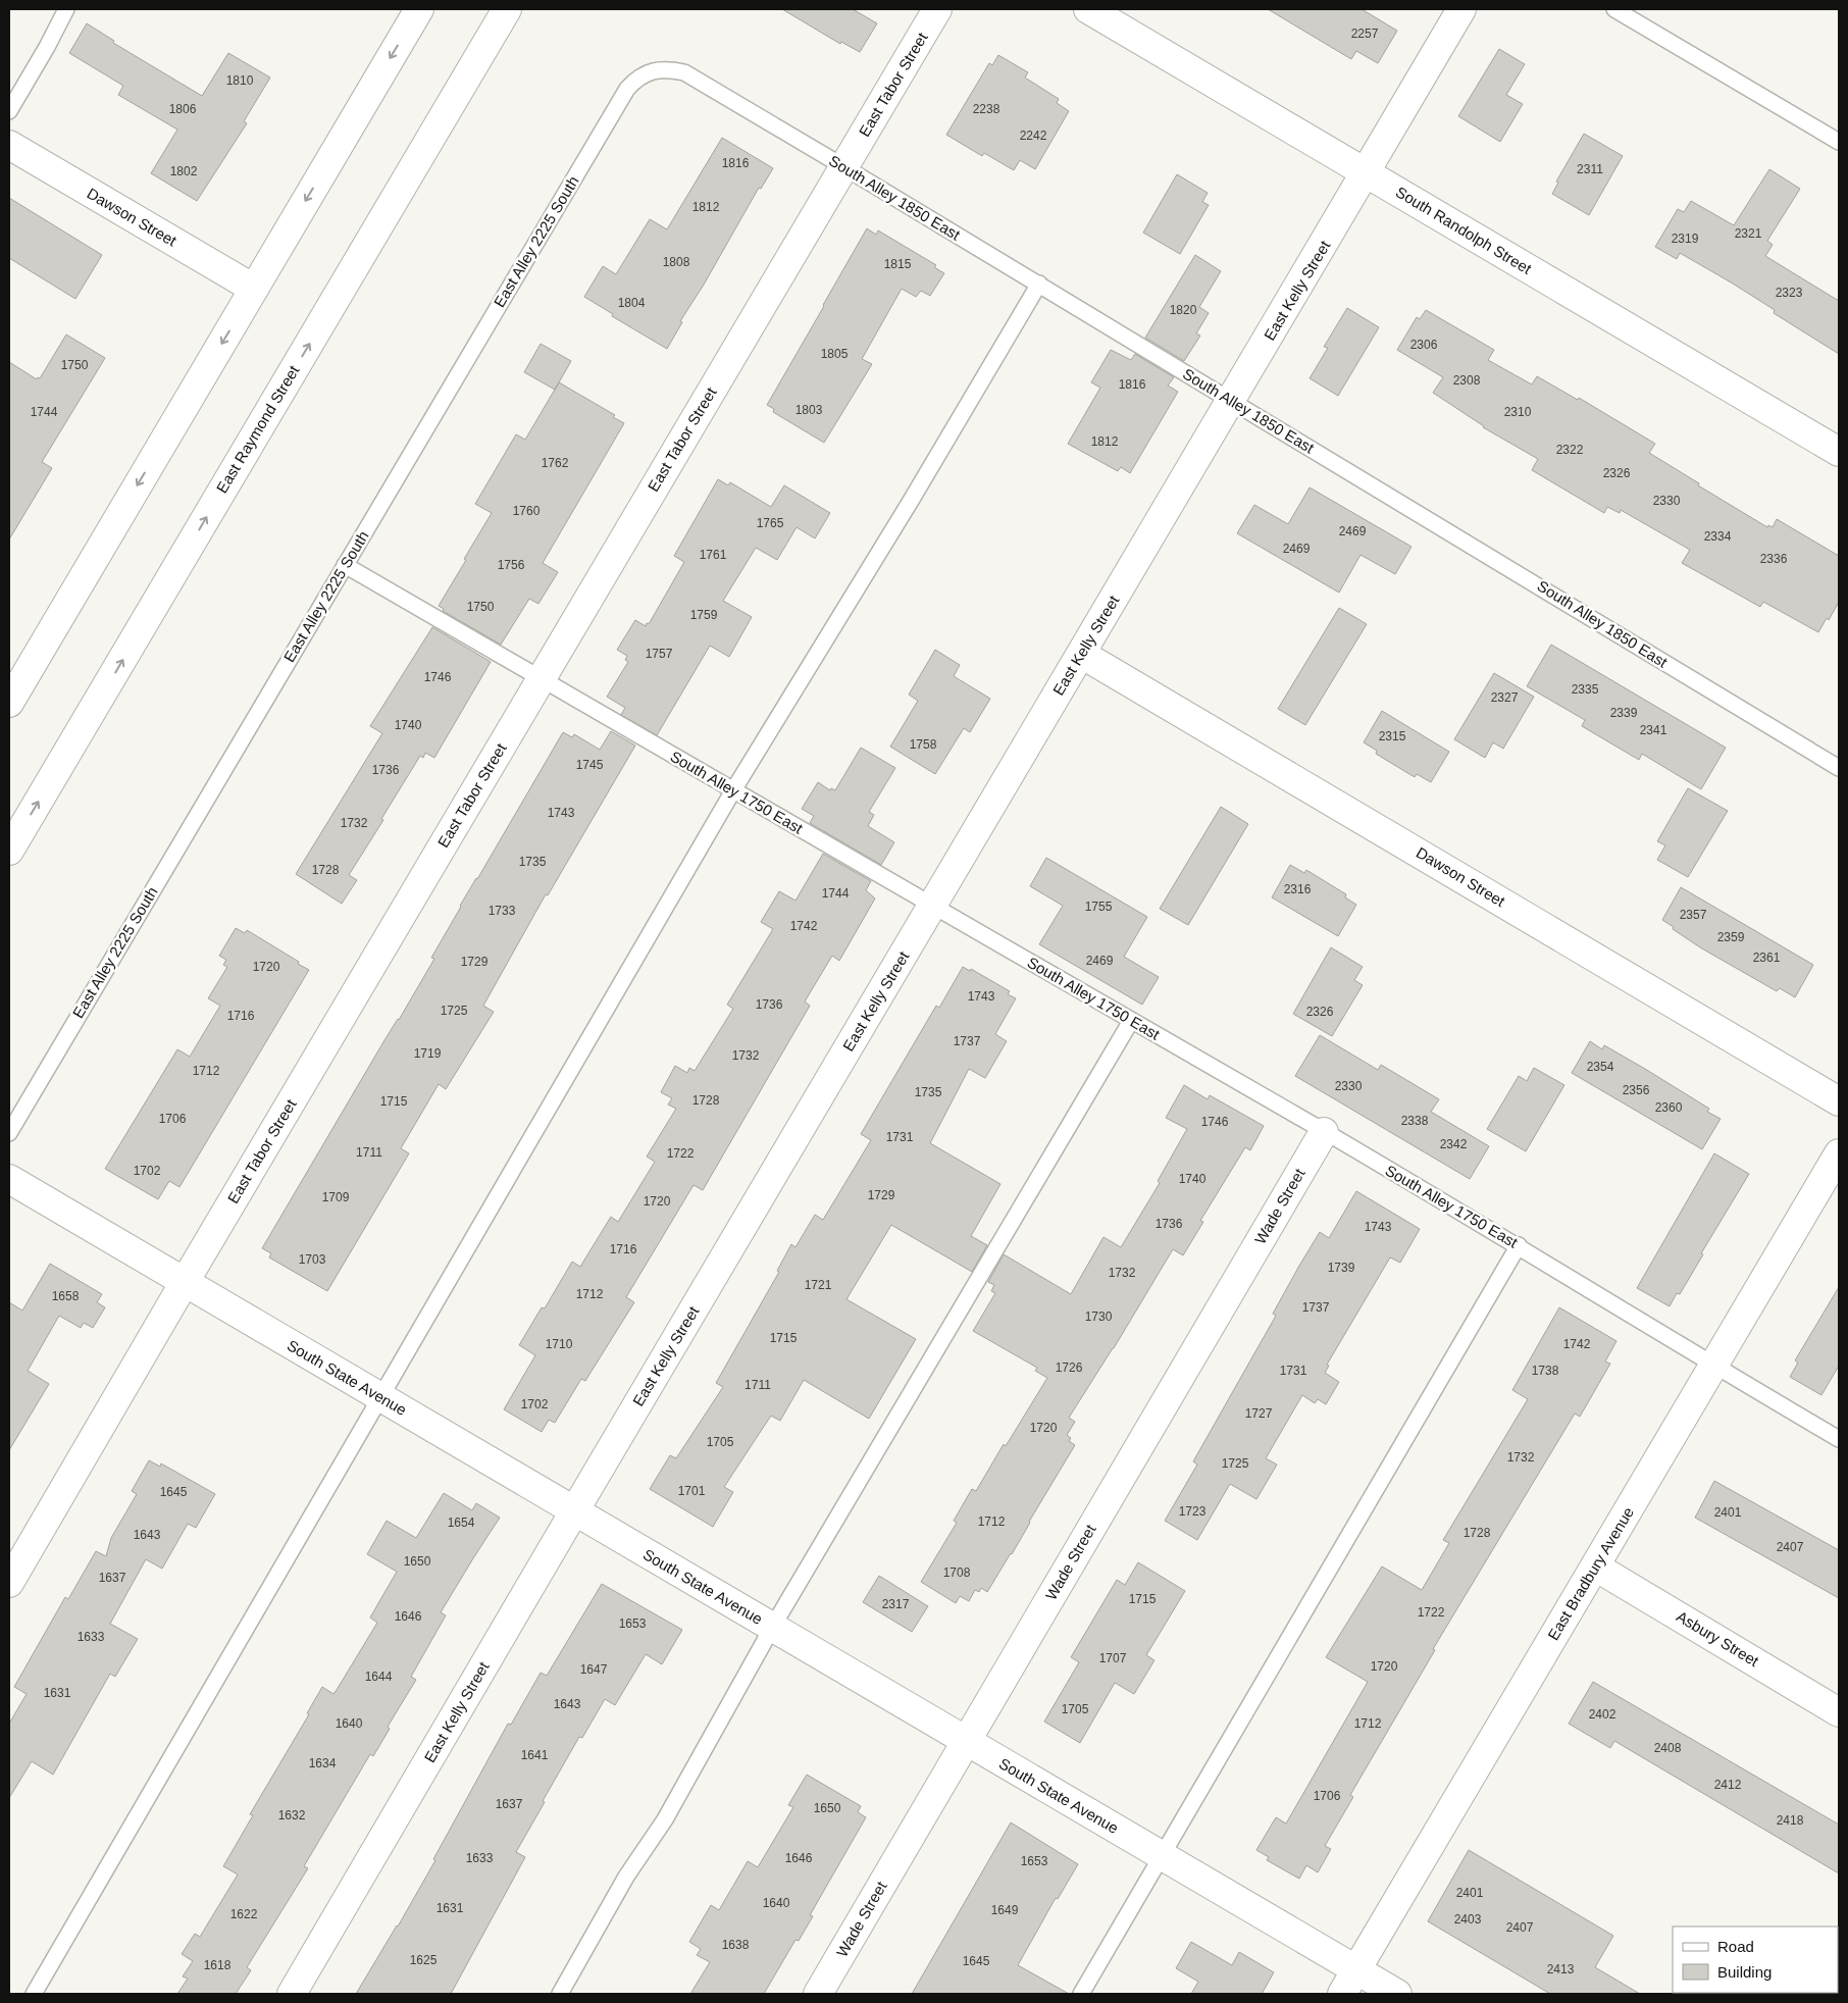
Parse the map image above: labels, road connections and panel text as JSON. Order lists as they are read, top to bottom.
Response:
{
  "streets": {
    "street": [
      "East Tabor Street",
      "Dawson Street",
      "South Randolph Street",
      "East Kelly Street",
      "East Raymond Street",
      "Wade Street",
      "South State Avenue",
      "East Bradbury Avenue",
      "Asbury Street"
    ],
    "lane": ["South Alley 1850 East", "East Alley 2225 South", "South Alley 1750 East"]
  },
  "crossings": [
    ["East Tabor Street", "South Alley 1850 East"],
    ["East Tabor Street", "South Alley 1750 East"],
    ["East Tabor Street", "South State Avenue"],
    ["South Alley 1850 East", "East Alley 2225 South"],
    ["South Alley 1850 East", "East Kelly Street"],
    ["Dawson Street", "East Kelly Street"],
    ["South Randolph Street", "East Kelly Street"],
    ["East Alley 2225 South", "South Alley 1750 East"],
    ["East Kelly Street", "South Alley 1750 East"],
    ["East Kelly Street", "South State Avenue"],
    ["South Alley 1750 East", "Wade Street"],
    ["South Alley 1750 East", "East Bradbury Avenue"],
    ["Wade Street", "South State Avenue"],
    ["South State Avenue", "East Bradbury Avenue"],
    ["East Bradbury Avenue", "Asbury Street"]
  ],
  "house_numbers": [
    "2257",
    "1810",
    "1806",
    "2238",
    "2242",
    "1816",
    "2311",
    "1802",
    "1812",
    "2321",
    "2319",
    "1808",
    "1815",
    "2323",
    "1804",
    "1820",
    "2306",
    "1805",
    "1750",
    "2308",
    "1816",
    "1803",
    "1744",
    "2310",
    "1812",
    "2322",
    "1762",
    "2326",
    "2330",
    "1760",
    "1765",
    "2469",
    "2334",
    "2469",
    "1761",
    "2336",
    "1756",
    "1750",
    "1759",
    "1757",
    "1746",
    "2335",
    "2327",
    "2339",
    "1740",
    "2341",
    "2315",
    "1758",
    "1745",
    "1736",
    "1743",
    "1732",
    "1735",
    "1728",
    "2316",
    "1744",
    "1755",
    "1733",
    "2357",
    "1742",
    "2359",
    "2361",
    "2469",
    "1729",
    "1720",
    "1743",
    "1736",
    "1725",
    "2326",
    "1716",
    "1737",
    "1719",
    "1732",
    "2354",
    "1712",
    "2330",
    "2356",
    "1735",
    "1728",
    "1715",
    "2360",
    "1706",
    "2338",
    "1746",
    "1731",
    "2342",
    "1711",
    "1722",
    "1702",
    "1740",
    "1729",
    "1709",
    "1720",
    "1736",
    "1743",
    "1716",
    "1703",
    "1739",
    "1732",
    "1721",
    "1712",
    "1658",
    "1737",
    "1730",
    "1715",
    "1710",
    "1742",
    "1726",
    "1731",
    "1738",
    "1711",
    "1702",
    "1727",
    "1720",
    "1705",
    "1732",
    "1725",
    "1701",
    "1645",
    "1723",
    "2401",
    "1712",
    "1654",
    "1728",
    "1643",
    "2407",
    "1650",
    "1708",
    "1637",
    "1715",
    "2317",
    "1722",
    "1646",
    "1653",
    "1633",
    "1707",
    "1720",
    "1647",
    "1644",
    "1631",
    "1643",
    "1705",
    "2402",
    "1640",
    "1712",
    "2408",
    "1641",
    "1634",
    "2412",
    "1706",
    "1637",
    "1650",
    "1632",
    "2418",
    "1633",
    "1646",
    "1653",
    "2401",
    "1640",
    "1631",
    "1649",
    "1622",
    "2403",
    "2407",
    "1638",
    "1625",
    "1645",
    "1618",
    "2413"
  ],
  "legend": ["Road", "Building"]
}
